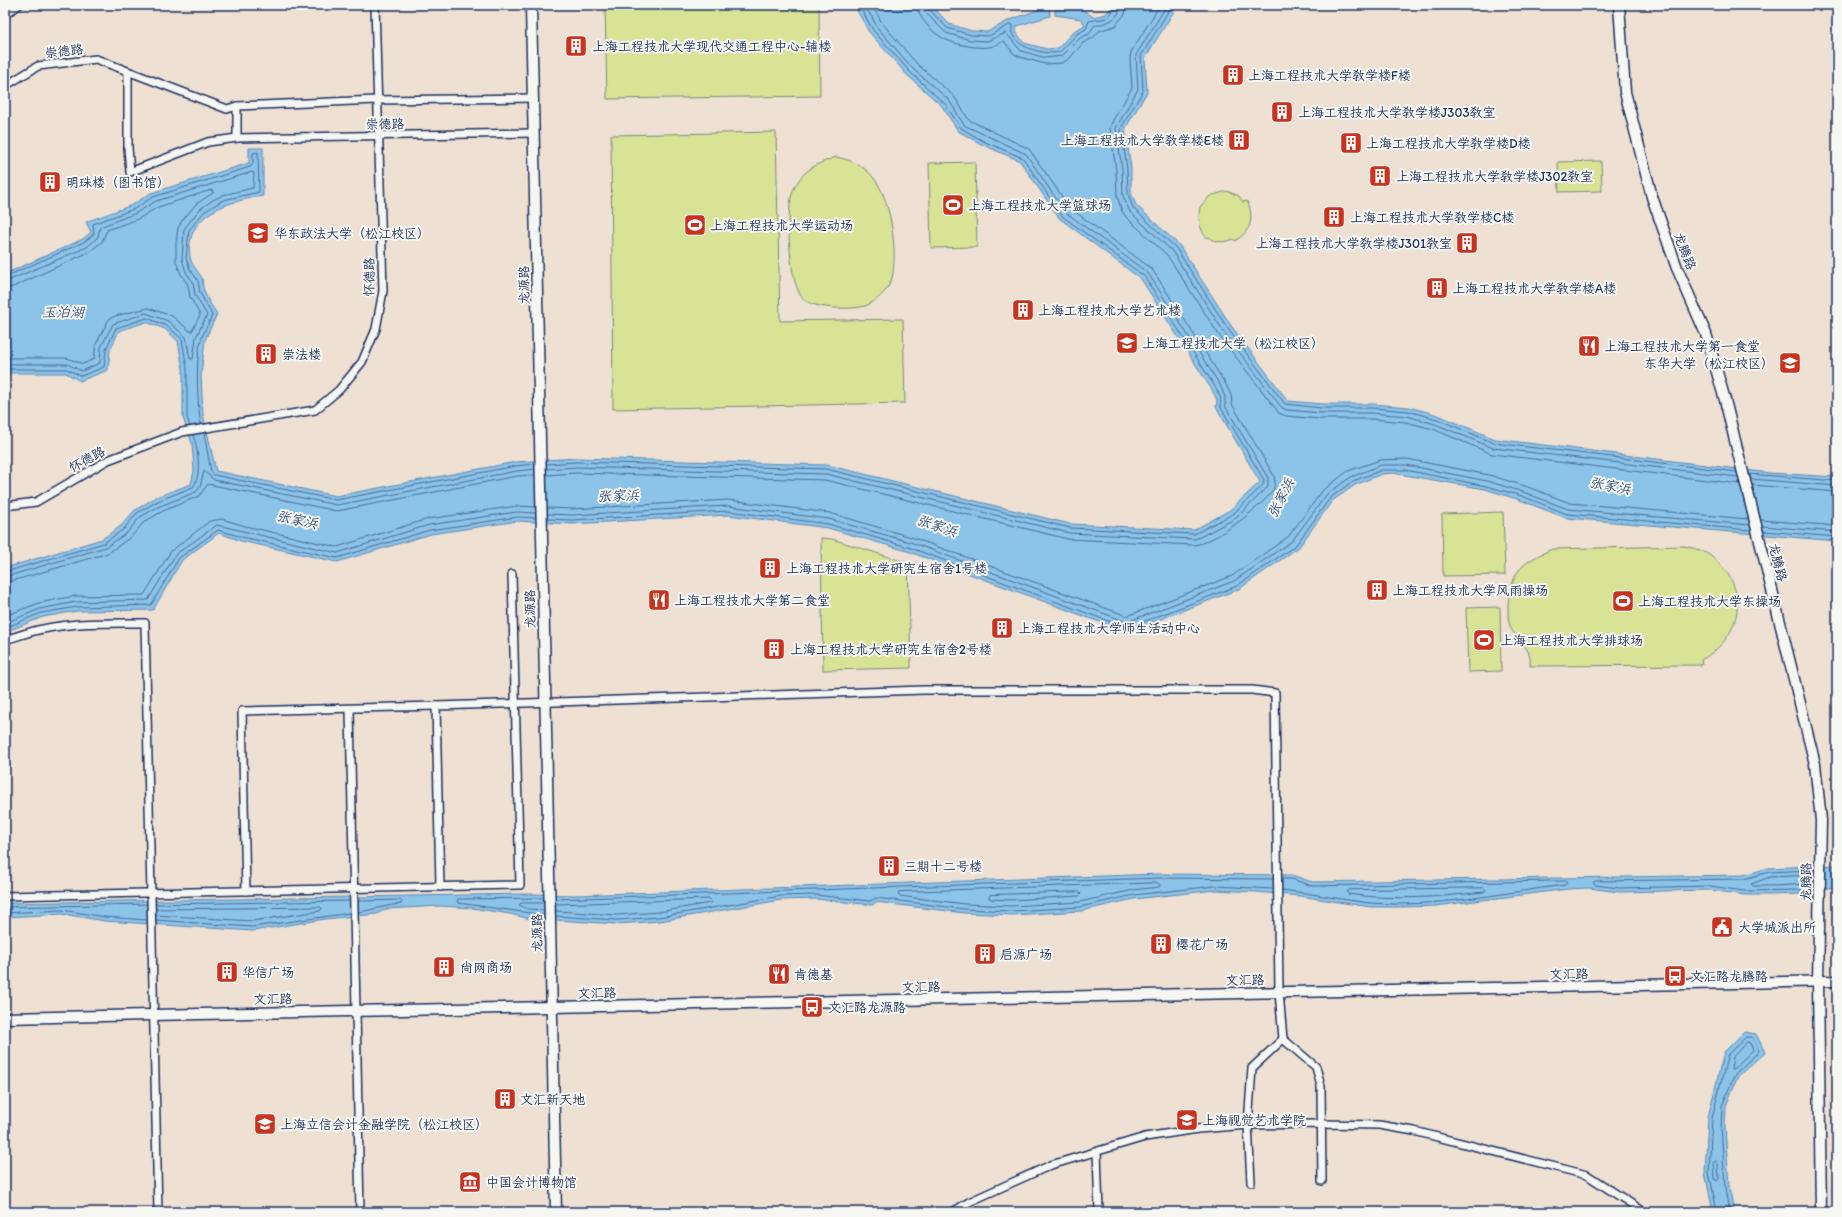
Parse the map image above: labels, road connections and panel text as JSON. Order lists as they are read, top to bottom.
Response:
{
  "streets": {
    "main road": ["龙腾路", "龙源路", "文汇路"],
    "street": ["崇德路", "怀德路"]
  },
  "crossings": [
    ["崇德路", "怀德路"],
    ["崇德路", "龙源路"],
    ["龙腾路", "文汇路"],
    ["龙源路", "文汇路"]
  ],
  "water": ["玉泊湖", "张家浜"],
  "places": {
    "building": [
      "上海工程技术大学现代交通工程中心-辅楼",
      "上海工程技术大学教学楼F楼",
      "上海工程技术大学教学楼J303教室",
      "上海工程技术大学教学楼E楼",
      "上海工程技术大学教学楼D楼",
      "上海工程技术大学教学楼J302教室",
      "明珠楼（图书馆）",
      "上海工程技术大学教学楼C楼",
      "上海工程技术大学教学楼J301教室",
      "上海工程技术大学教学楼A楼",
      "上海工程技术大学艺术楼",
      "崇法楼",
      "上海工程技术大学研究生宿舍1号楼",
      "上海工程技术大学风雨操场",
      "上海工程技术大学师生活动中心",
      "上海工程技术大学研究生宿舍2号楼",
      "三期十二号楼",
      "樱花广场",
      "启源广场",
      "尚网商场",
      "华信广场",
      "文汇新天地"
    ],
    "sports": [
      "上海工程技术大学篮球场",
      "上海工程技术大学运动场",
      "上海工程技术大学东操场",
      "上海工程技术大学排球场"
    ],
    "school or university": [
      "华东政法大学（松江校区）",
      "上海工程技术大学（松江校区）",
      "东华大学（松江校区）",
      "上海视觉艺术学院",
      "上海立信会计金融学院（松江校区）"
    ],
    "restaurant": ["上海工程技术大学第一食堂", "上海工程技术大学第二食堂", "肯德基"],
    "public building": ["大学城派出所"],
    "bus stop": ["文汇路龙腾路", "文汇路龙源路"],
    "museum": ["中国会计博物馆"]
  }
}
